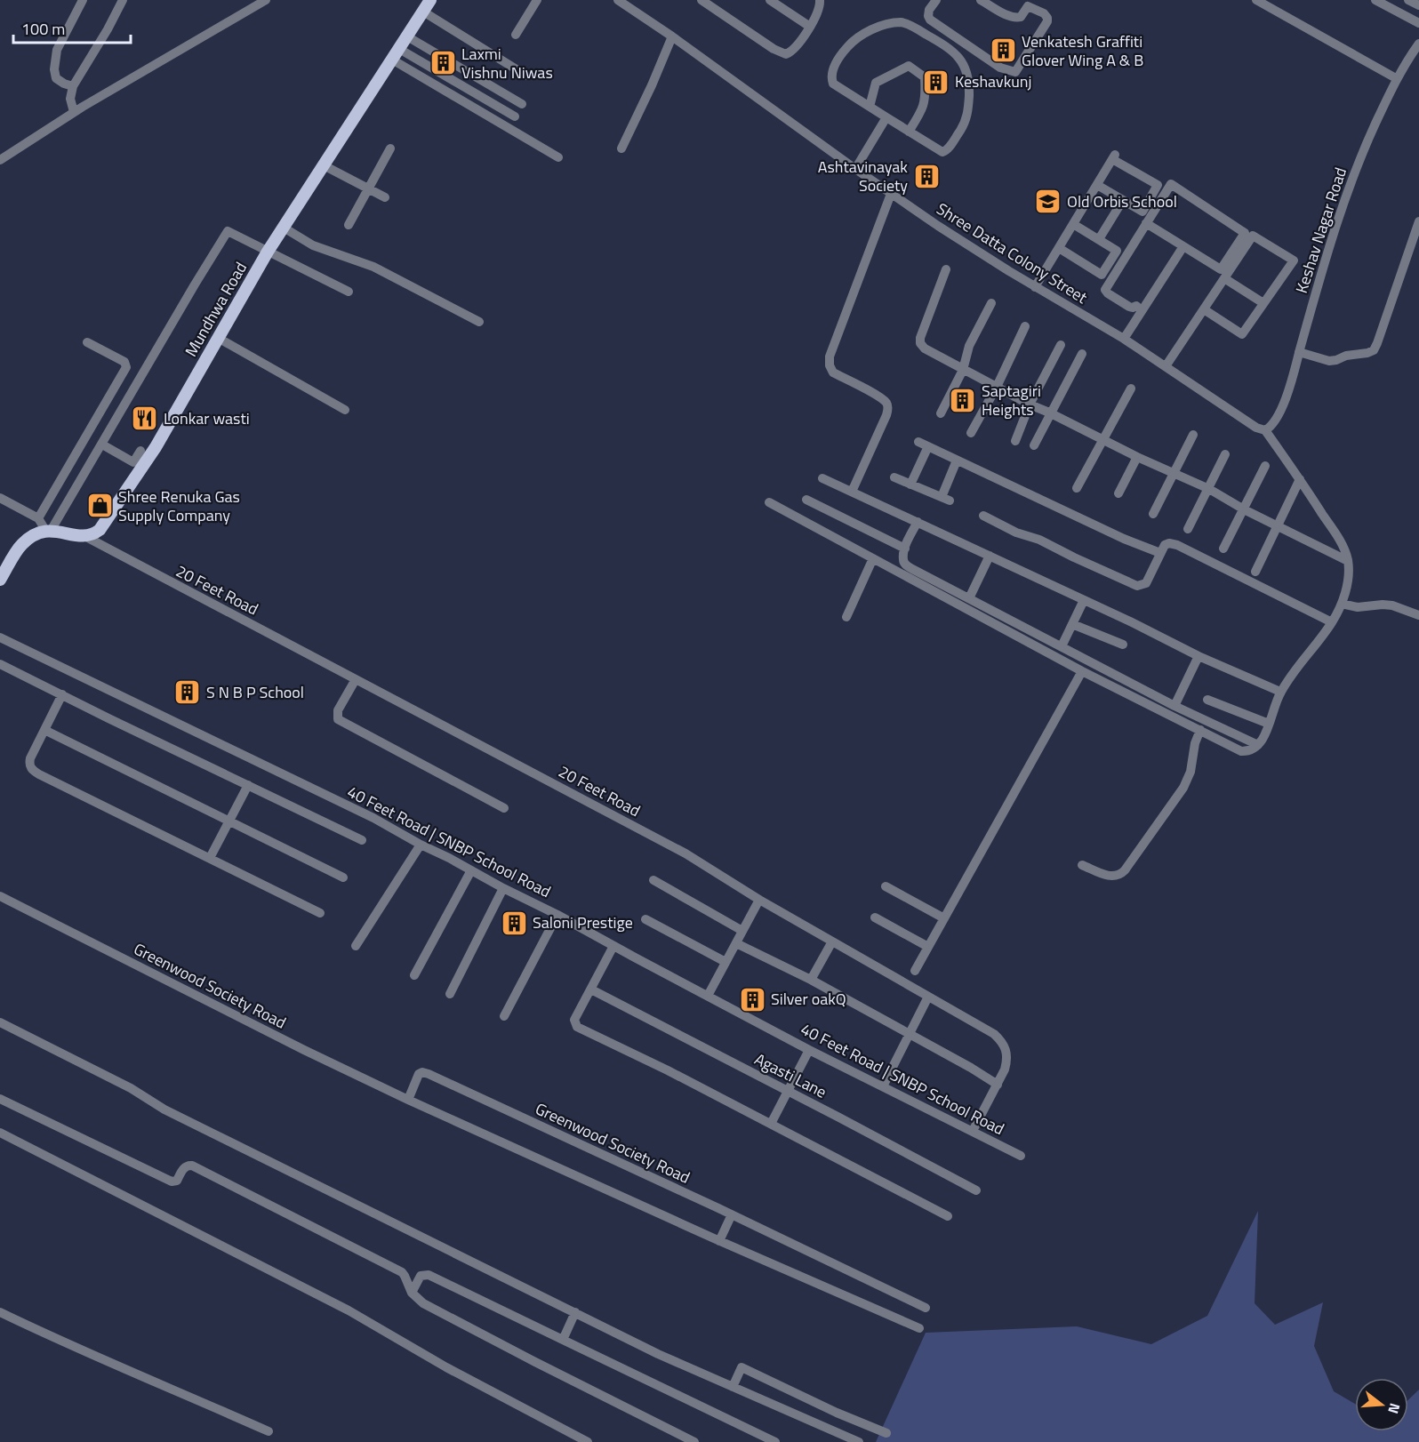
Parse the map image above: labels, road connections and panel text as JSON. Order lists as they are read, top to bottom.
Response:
{
  "streets": {
    "main road": ["Mundhwa Road"],
    "street": [
      "Keshav Nagar Road",
      "Shree Datta Colony Street",
      "20 Feet Road",
      "40 Feet Road | SNBP School Road",
      "Greenwood Society Road",
      "Agasti Lane"
    ]
  },
  "crossings": [
    ["Keshav Nagar Road", "Shree Datta Colony Street"],
    ["Mundhwa Road", "20 Feet Road"],
    ["20 Feet Road", "40 Feet Road | SNBP School Road"]
  ],
  "places": {
    "building": [
      "Venkatesh Graffiti Glover Wing A & B",
      "Laxmi Vishnu Niwas",
      "Keshavkunj",
      "Ashtavinayak Society",
      "Saptagiri Heights",
      "S N B P School",
      "Saloni Prestige",
      "Silver oakQ"
    ],
    "school or university": ["Old Orbis School"],
    "restaurant": ["Lonkar wasti"],
    "shop": ["Shree Renuka Gas Supply Company"]
  },
  "scale_bar": "100 m",
  "north": "right"
}
